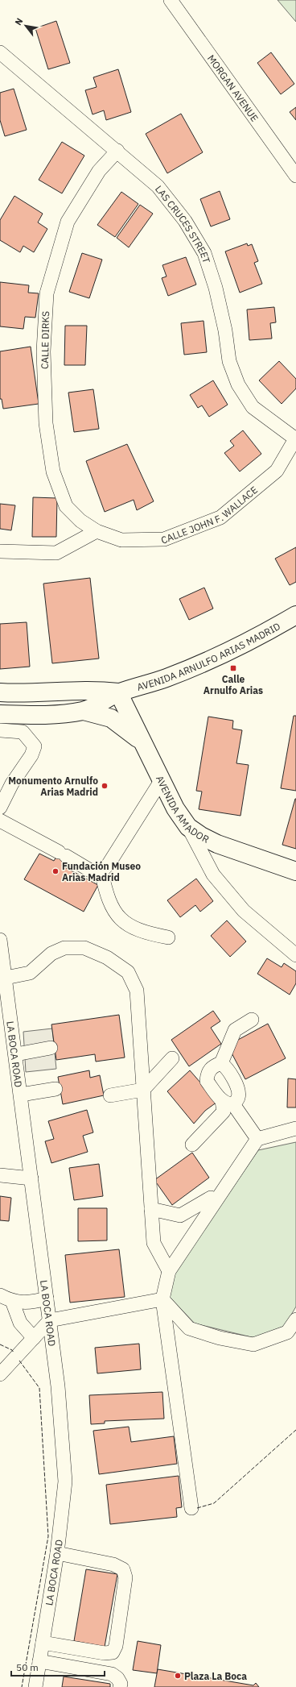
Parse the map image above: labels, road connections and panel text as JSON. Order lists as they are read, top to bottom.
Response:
{
  "streets": {
    "main road": ["AVENIDA ARNULFO ARIAS MADRID", "AVENIDA AMADOR"],
    "street": [
      "MORGAN AVENUE",
      "LAS CRUCES STREET",
      "CALLE DIRKS",
      "CALLE JOHN F. WALLACE",
      "LA BOCA ROAD"
    ]
  },
  "crossings": [
    ["LAS CRUCES STREET", "CALLE DIRKS"],
    ["LAS CRUCES STREET", "CALLE JOHN F. WALLACE"],
    ["CALLE DIRKS", "CALLE JOHN F. WALLACE"],
    ["AVENIDA ARNULFO ARIAS MADRID", "AVENIDA AMADOR"]
  ],
  "places": {
    "transit": ["Calle Arnulfo Arias"],
    "other": ["Monumento Arnulfo Arias Madrid", "Fundación Museo Arias Madrid", "Plaza La Boca"]
  },
  "scale_bar": "50 m",
  "north": "top left"
}
